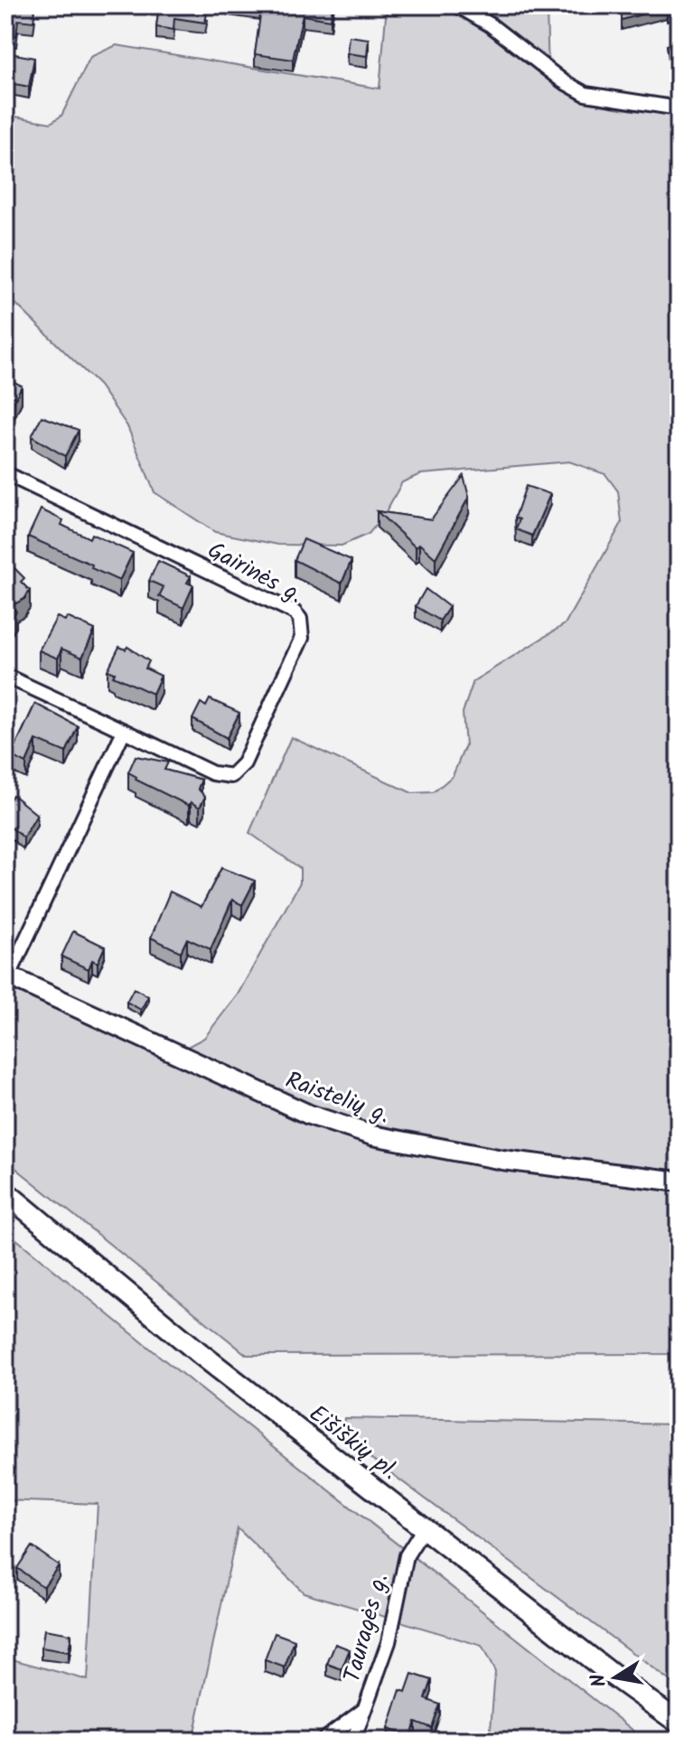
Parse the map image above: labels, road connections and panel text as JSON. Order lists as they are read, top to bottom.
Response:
{
  "streets": {
    "main road": ["Raistelių g.", "Eišiškių pl."],
    "street": ["Gairinės g.", "Tauragės g."]
  },
  "crossings": [
    ["Eišiškių pl.", "Tauragės g."]
  ],
  "north": "left"
}
